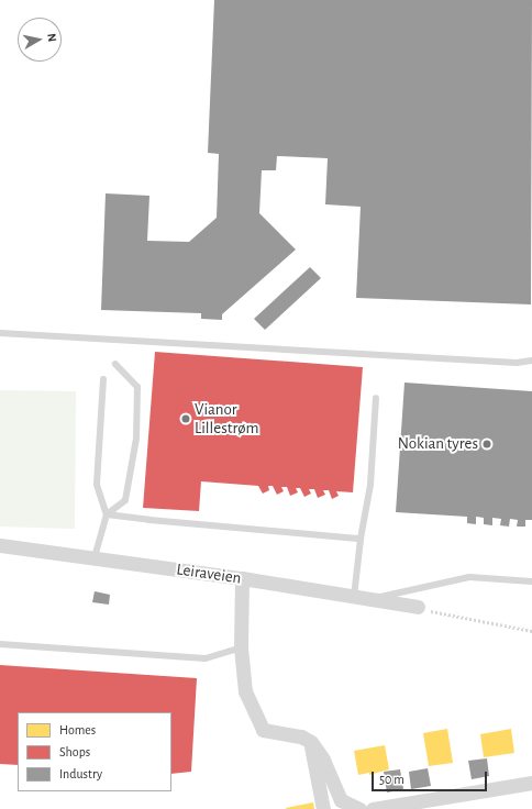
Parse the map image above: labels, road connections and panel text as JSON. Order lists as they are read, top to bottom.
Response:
{
  "streets": {
    "street": ["Leiraveien"]
  },
  "places": ["Vianor Lillestrøm", "Nokian tyres"],
  "legend": ["Homes", "Shops", "Industry"],
  "scale_bar": "50 m",
  "north": "right"
}
